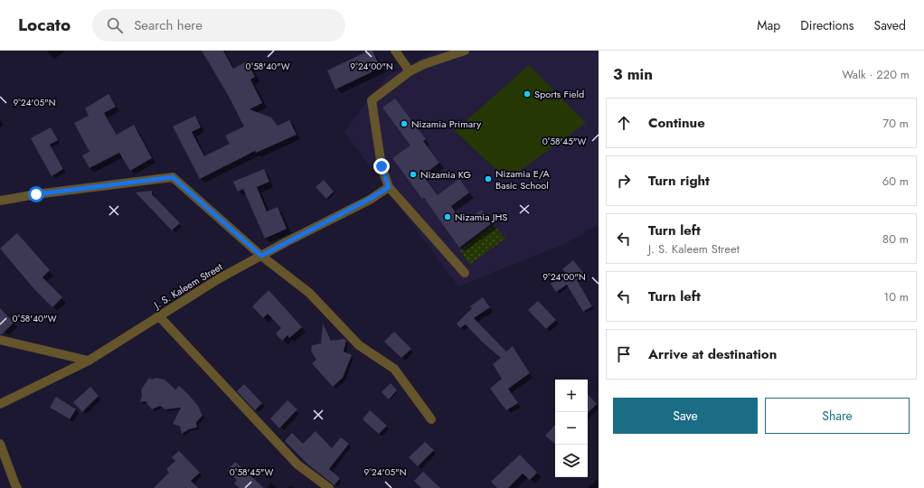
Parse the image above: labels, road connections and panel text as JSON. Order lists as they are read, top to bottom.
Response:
{
  "streets": {
    "street": ["J. S. Kaleem Street"]
  },
  "places": [
    "Sports Field",
    "Nizamia Primary",
    "Nizamia KG",
    "Nizamia E/A Basic School",
    "Nizamia JHS"
  ],
  "page": {
    "header": "Locato",
    "search": "Search here",
    "nav": ["Map", "Directions", "Saved"],
    "heading": ["3 min", "Walk · 220 m"],
    "list": [
      ["Continue", "70 m"],
      ["Turn right", "60 m"],
      ["Turn left", "J. S. Kaleem Street", "80 m"],
      ["Turn left", "10 m"],
      "Arrive at destination"
    ],
    "map_buttons": ["+", "−"],
    "buttons": ["Save", "Share"]
  },
  "coordinates": [
    "0°58'40\"W",
    "9°24'00\"N",
    "9°24'05\"N",
    "0°58'45\"W"
  ]
}
